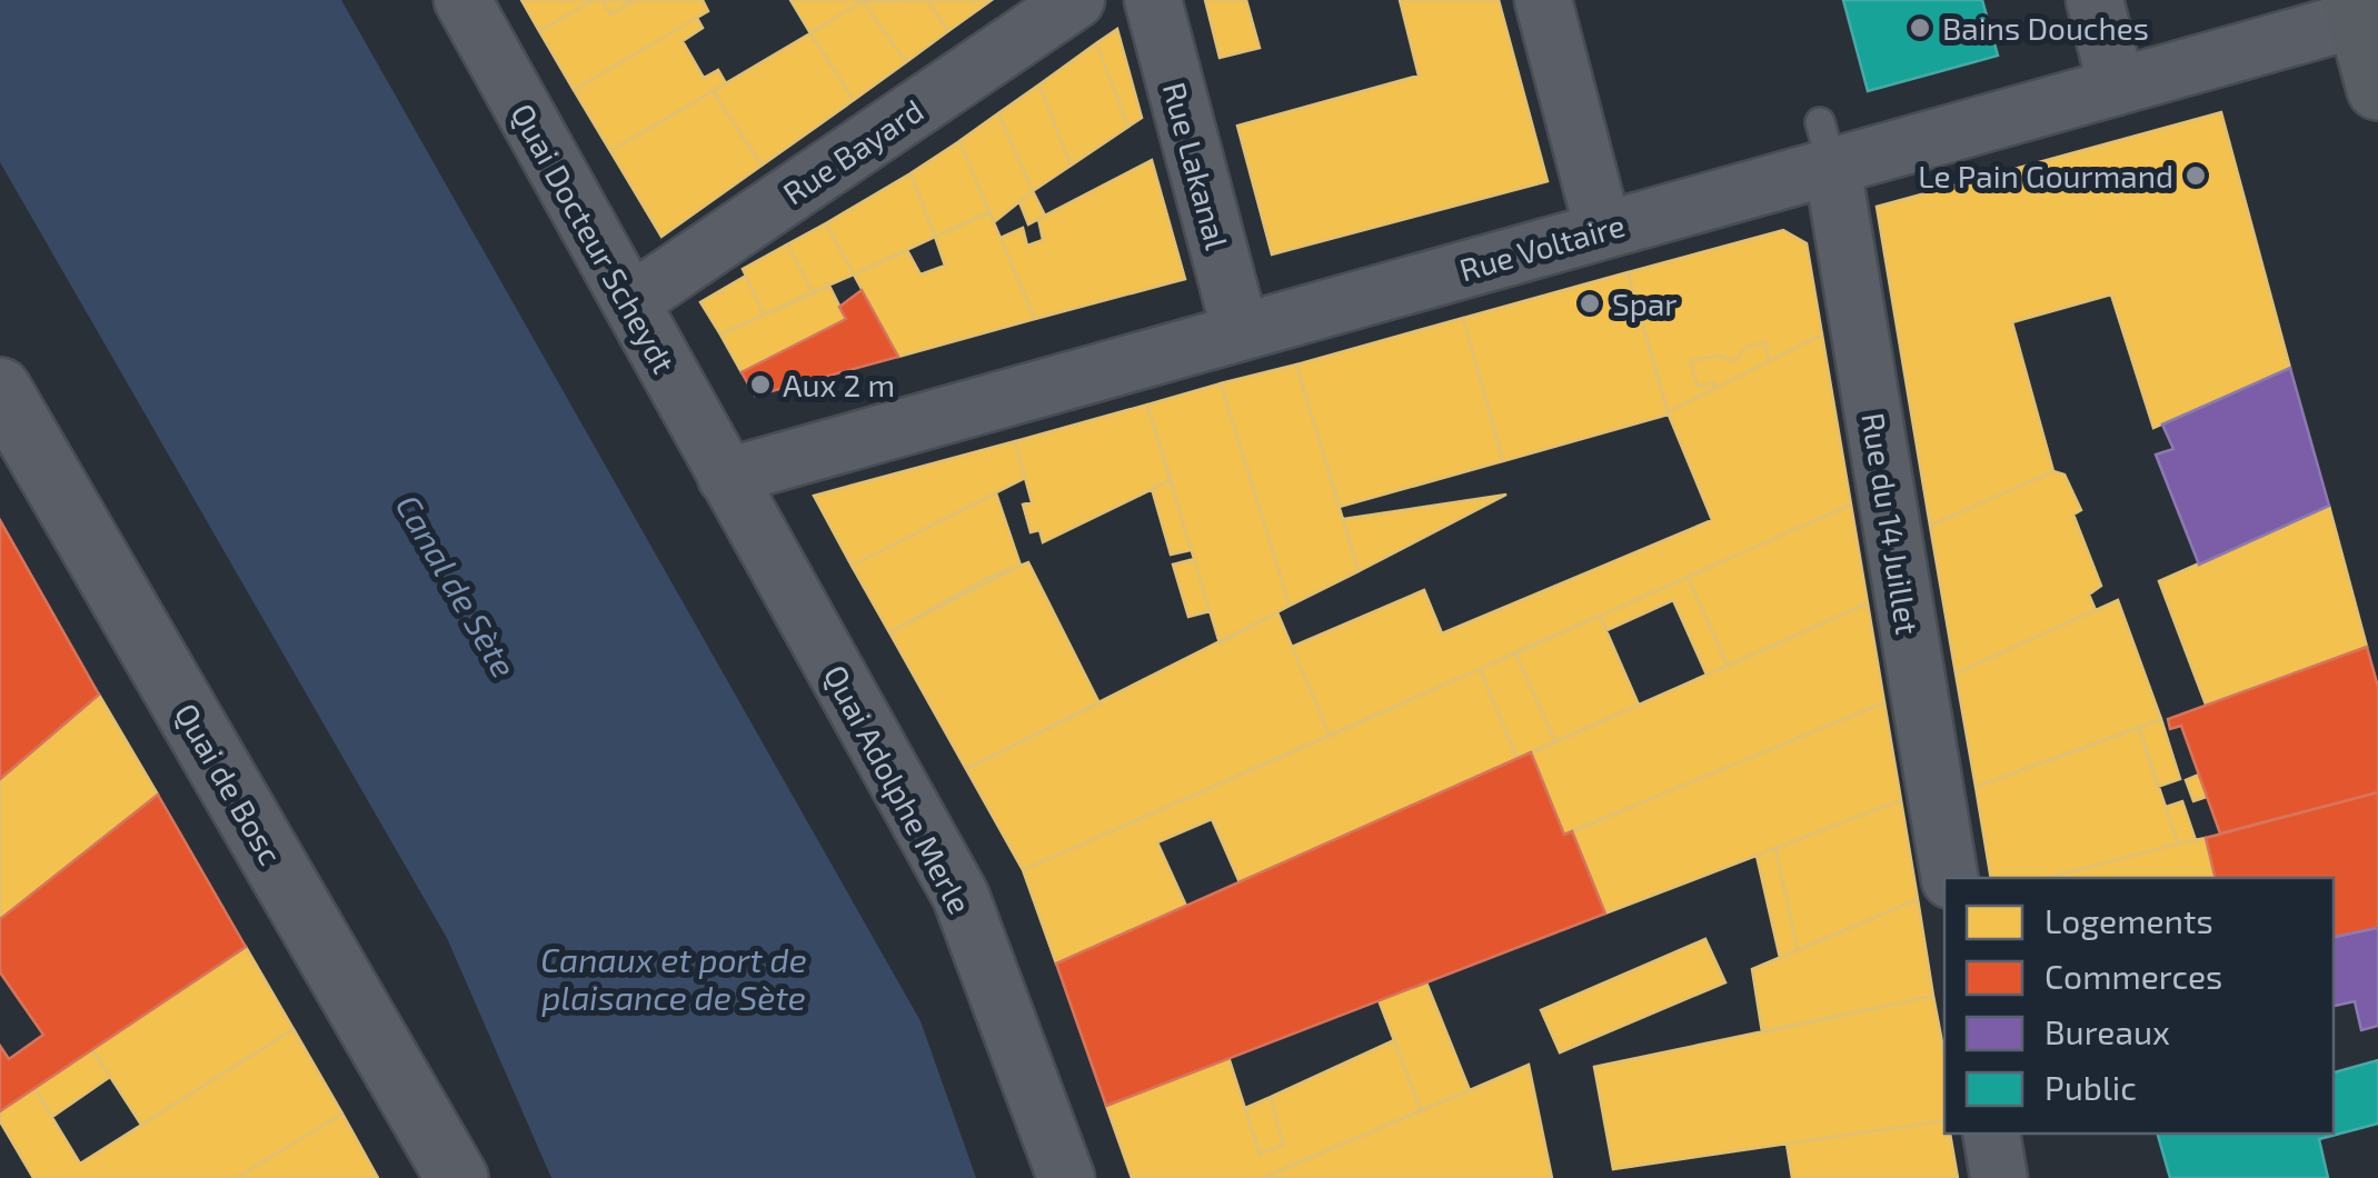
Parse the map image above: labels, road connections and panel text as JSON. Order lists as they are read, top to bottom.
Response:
{
  "streets": {
    "street": [
      "Rue Bayard",
      "Rue Lakanal",
      "Quai Docteur Scheydt",
      "Rue Voltaire",
      "Rue du 14 Juillet",
      "Quai de Bosc",
      "Quai Adolphe Merle"
    ]
  },
  "crossings": [
    ["Rue Bayard", "Quai Docteur Scheydt"],
    ["Rue Lakanal", "Rue Voltaire"],
    ["Quai Docteur Scheydt", "Rue Voltaire"],
    ["Quai Docteur Scheydt", "Quai Adolphe Merle"],
    ["Rue Voltaire", "Rue du 14 Juillet"],
    ["Rue Voltaire", "Quai Adolphe Merle"]
  ],
  "water": ["Canal de Sète", "Canaux et port de plaisance de Sète"],
  "places": [
    "Bains Douches",
    "Le Pain Gourmand",
    "Spar",
    "Aux 2 m"
  ],
  "legend": [
    "Logements",
    "Commerces",
    "Bureaux",
    "Public"
  ]
}
